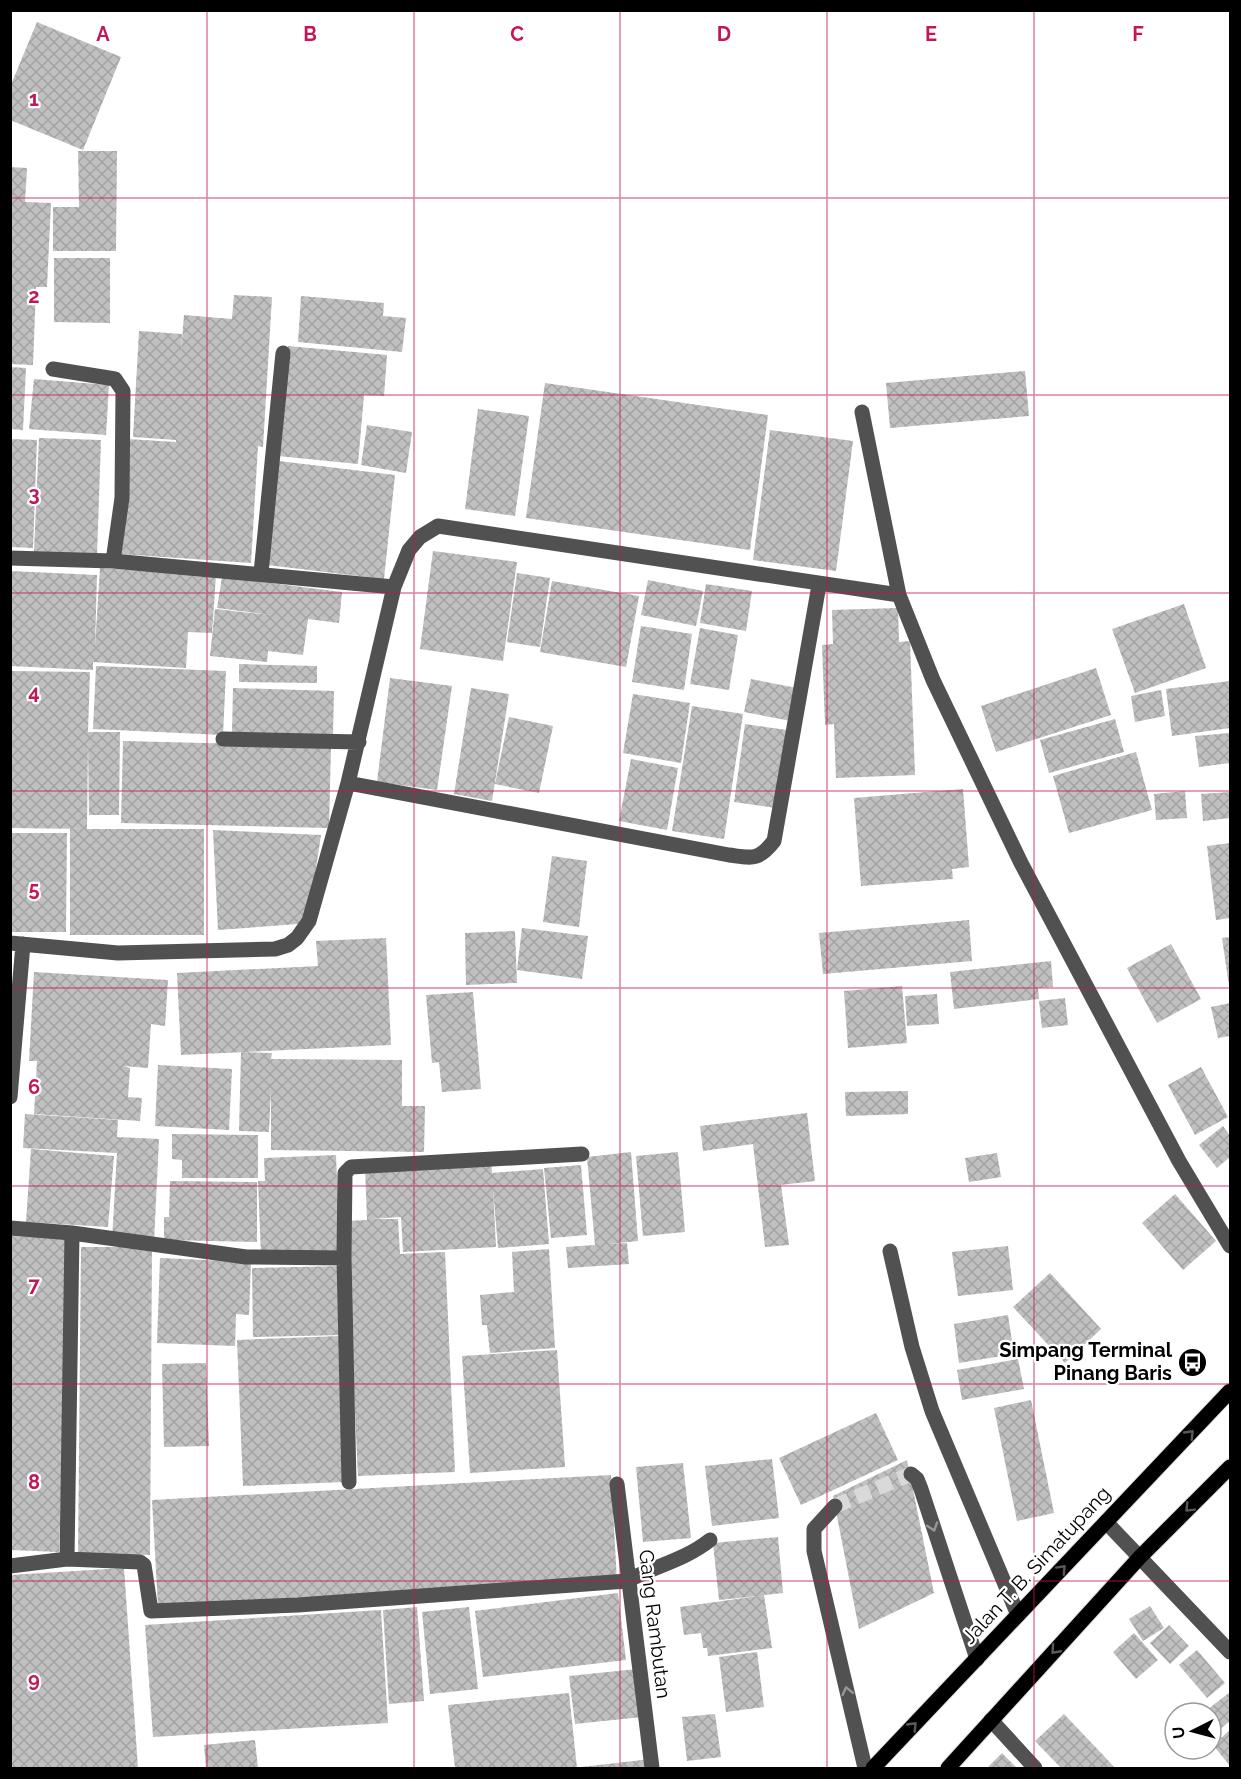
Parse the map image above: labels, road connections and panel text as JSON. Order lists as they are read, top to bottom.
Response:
{
  "streets": {
    "main road": ["Jalan T. B. Simatupang"],
    "street": ["Gang Rambutan"]
  },
  "places": {
    "bus stop": ["Simpang Terminal Pinang Baris"]
  },
  "north": "left",
  "grid": {
    "columns": [
      "A",
      "B",
      "C",
      "D",
      "E",
      "F"
    ],
    "rows": [
      "1",
      "2",
      "3",
      "4",
      "5",
      "6",
      "7",
      "8",
      "9"
    ]
  }
}
